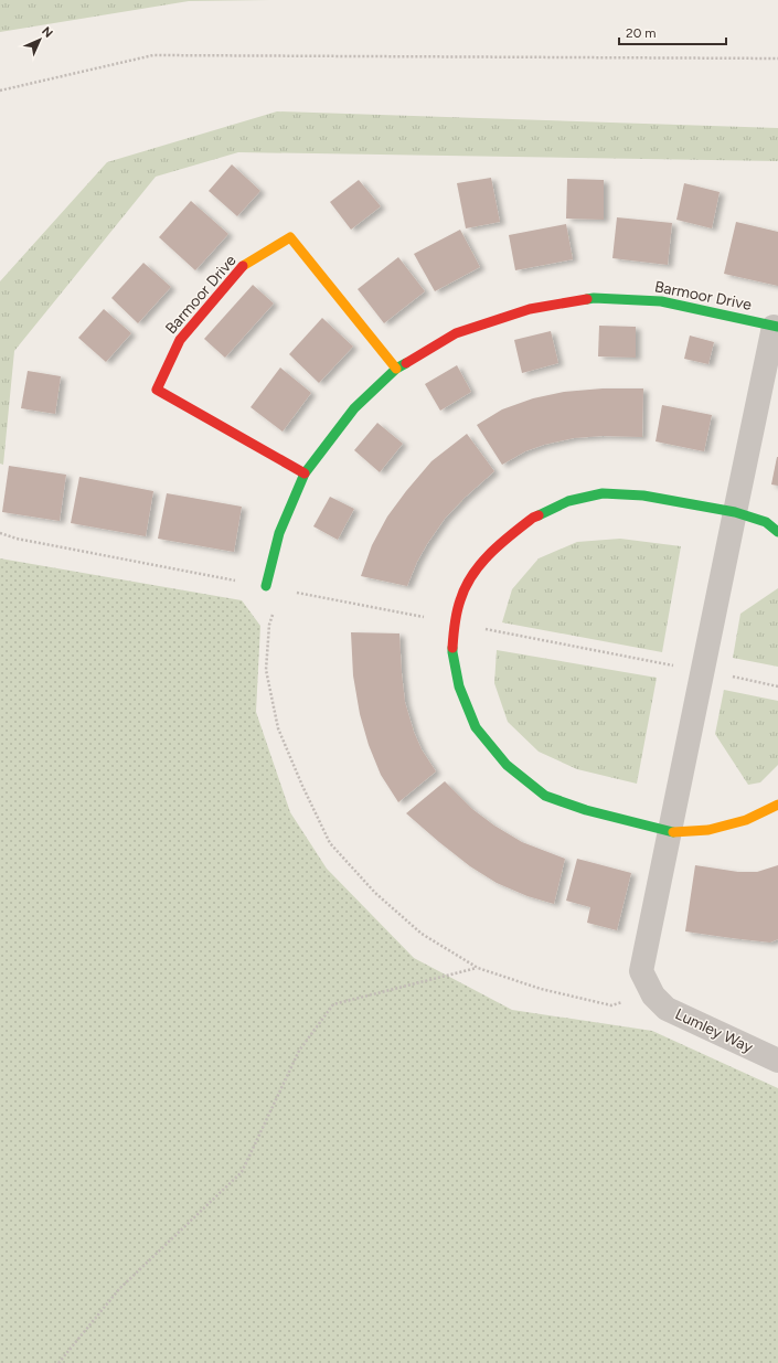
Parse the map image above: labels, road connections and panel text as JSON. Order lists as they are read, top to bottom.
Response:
{
  "streets": {
    "street": ["Barmoor Drive", "Lumley Way"]
  },
  "scale_bar": "20 m",
  "north": "top right"
}
